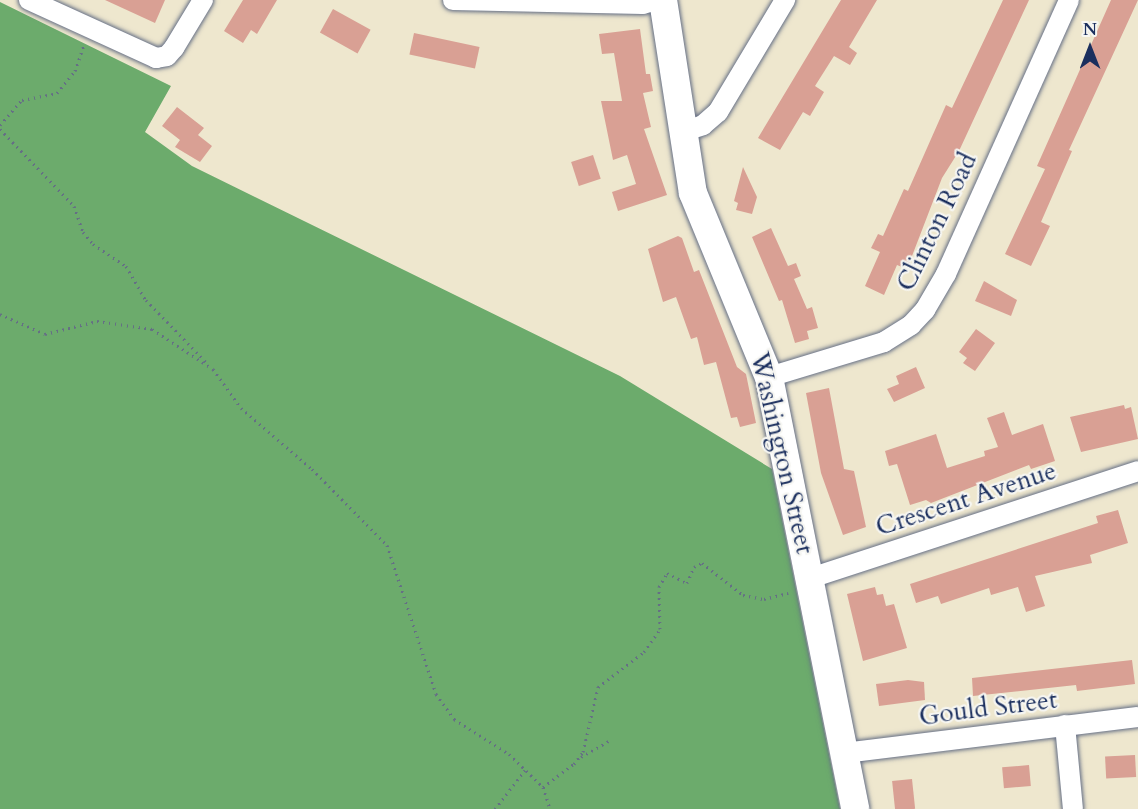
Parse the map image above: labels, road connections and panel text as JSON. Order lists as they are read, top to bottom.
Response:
{
  "streets": {
    "main road": ["Washington Street"],
    "street": ["Clinton Road", "Crescent Avenue", "Gould Street"]
  },
  "crossings": [
    ["Clinton Road", "Washington Street"],
    ["Washington Street", "Crescent Avenue"],
    ["Washington Street", "Gould Street"]
  ],
  "north": "top"
}
